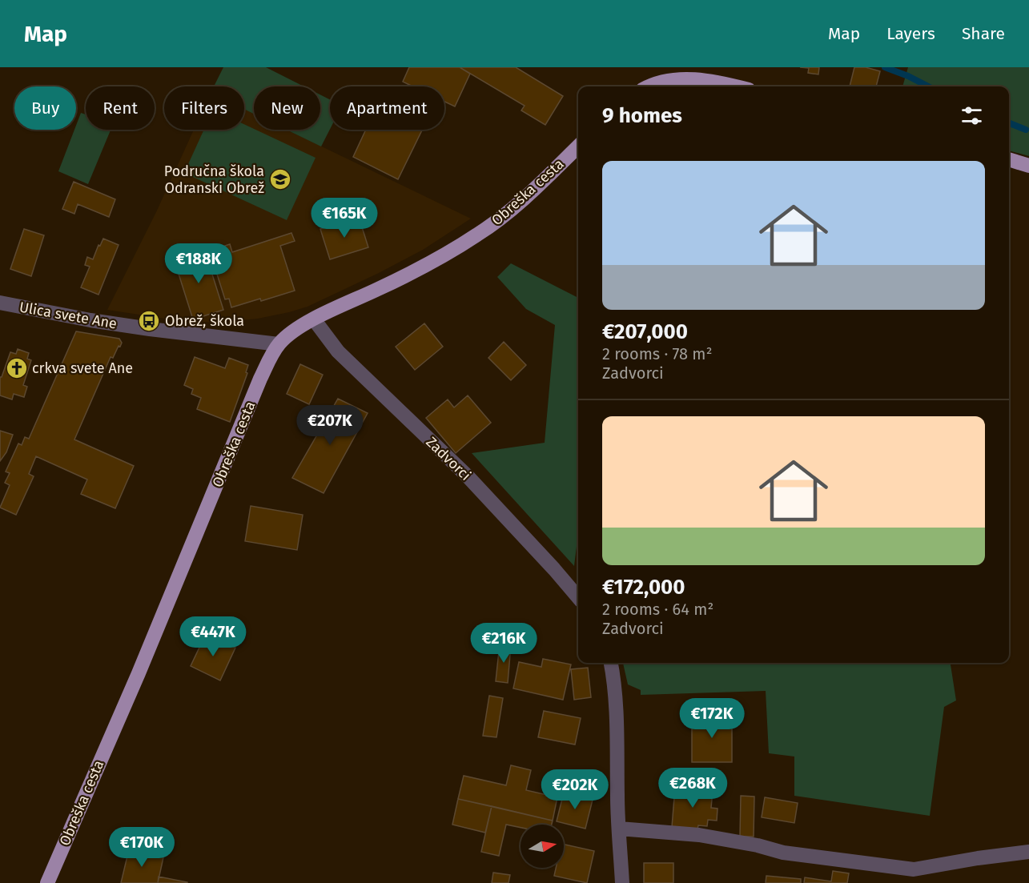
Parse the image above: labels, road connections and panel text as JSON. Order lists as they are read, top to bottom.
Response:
{
  "streets": {
    "main road": ["Obreška cesta"],
    "street": ["Ulica svete Ane", "Zadvorci"]
  },
  "crossings": [
    ["Obreška cesta", "Ulica svete Ane"],
    ["Obreška cesta", "Zadvorci"]
  ],
  "places": {
    "school or university": ["Područna škola Odranski Obrež"],
    "bus stop": ["Obrež, škola"],
    "church": ["crkva svete Ane"]
  },
  "north": "right",
  "page": {
    "header": "Map",
    "nav": ["Map", "Layers", "Share"],
    "chip": [
      "Buy",
      "Rent",
      "Filters",
      "New",
      "Apartment"
    ],
    "heading": "9 homes",
    "list": [
      {
        "name": "€207,000",
        "note": "2 rooms · 78 m² · Zadvorci"
      },
      {
        "name": "€172,000",
        "note": "2 rooms · 64 m² · Zadvorci"
      }
    ],
    "price": [
      "€165K",
      "€188K",
      "€207K",
      "€447K",
      "€216K",
      "€172K",
      "€268K",
      "€202K",
      "€170K"
    ]
  }
}
